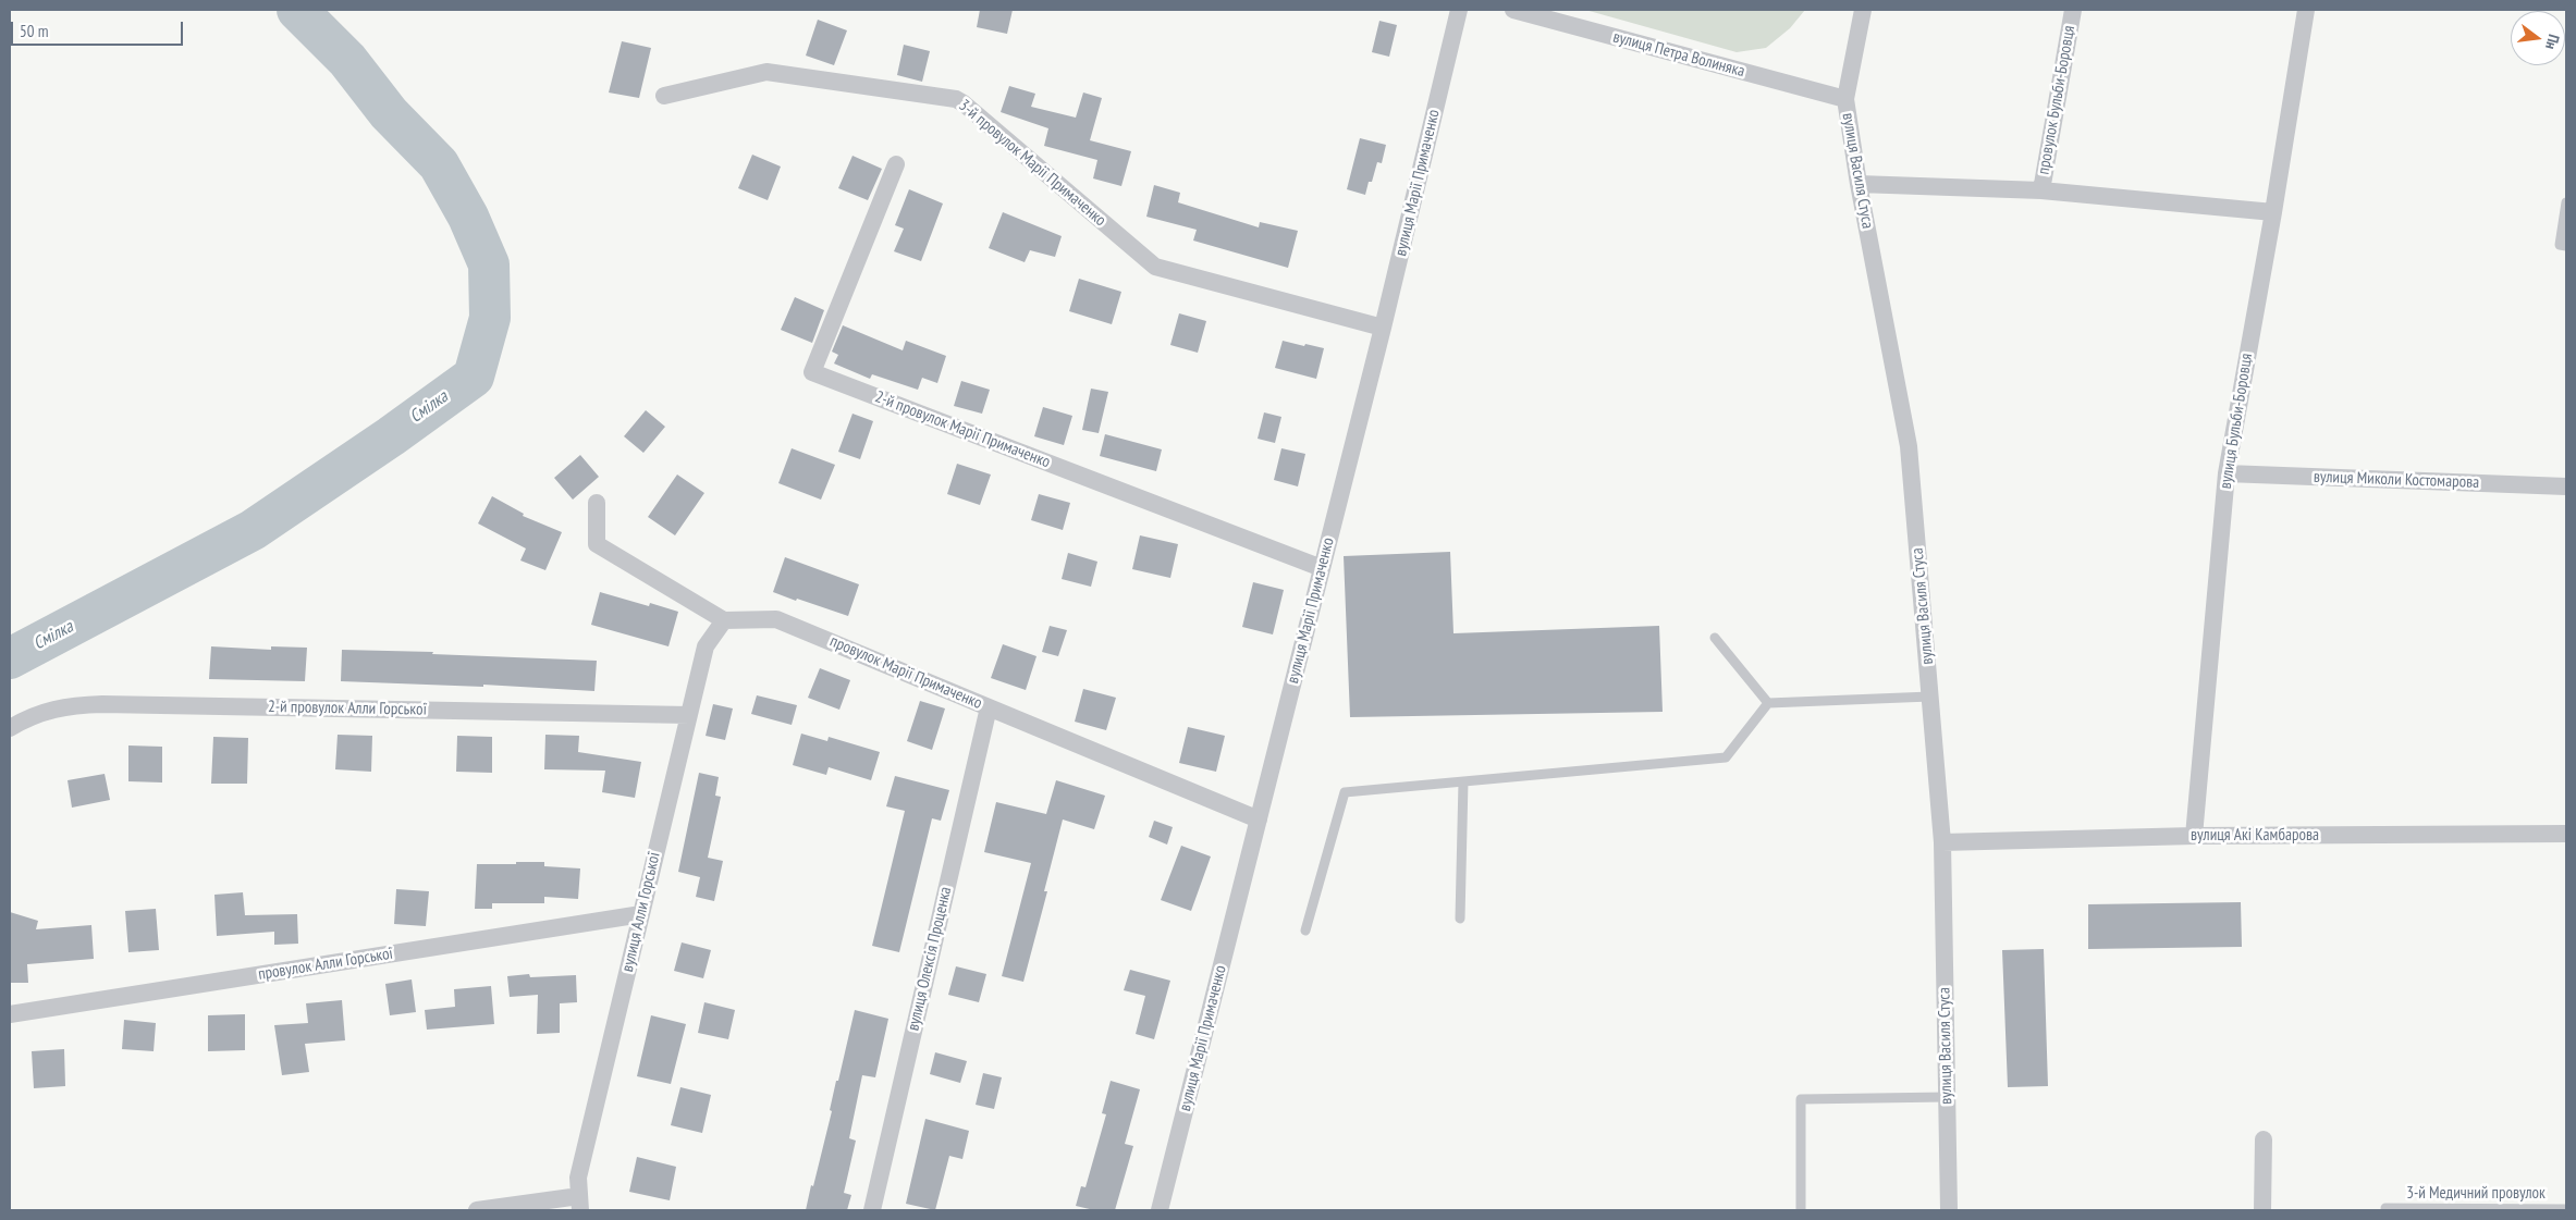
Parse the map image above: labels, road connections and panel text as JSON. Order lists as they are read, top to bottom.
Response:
{
  "streets": {
    "street": [
      "вулиця Петра Волиняка",
      "провулок Бульби-Боровця",
      "3-й провулок Марії Примаченко",
      "вулиця Василя Стуса",
      "вулиця Марії Примаченко",
      "вулиця Бульби-Боровця",
      "2-й провулок Марії Примаченко",
      "вулиця Миколи Костомарова",
      "провулок Марії Примаченко",
      "2-й провулок Алли Горської",
      "вулиця Акі Камбарова",
      "вулиця Алли Горської",
      "вулиця Олексія Проценка",
      "провулок Алли Горської"
    ],
    "lane": ["3-й Медичний провулок"]
  },
  "crossings": [
    ["вулиця Петра Волиняка", "вулиця Василя Стуса"],
    ["3-й провулок Марії Примаченко", "вулиця Марії Примаченко"],
    ["вулиця Василя Стуса", "вулиця Акі Камбарова"],
    ["вулиця Марії Примаченко", "2-й провулок Марії Примаченко"],
    ["вулиця Марії Примаченко", "провулок Марії Примаченко"],
    ["вулиця Бульби-Боровця", "вулиця Миколи Костомарова"],
    ["вулиця Бульби-Боровця", "вулиця Акі Камбарова"],
    ["провулок Марії Примаченко", "вулиця Алли Горської"],
    ["провулок Марії Примаченко", "вулиця Олексія Проценка"],
    ["2-й провулок Алли Горської", "вулиця Алли Горської"],
    ["вулиця Алли Горської", "провулок Алли Горської"]
  ],
  "water": ["Смілка"],
  "scale_bar": "50 m",
  "north": "right"
}
